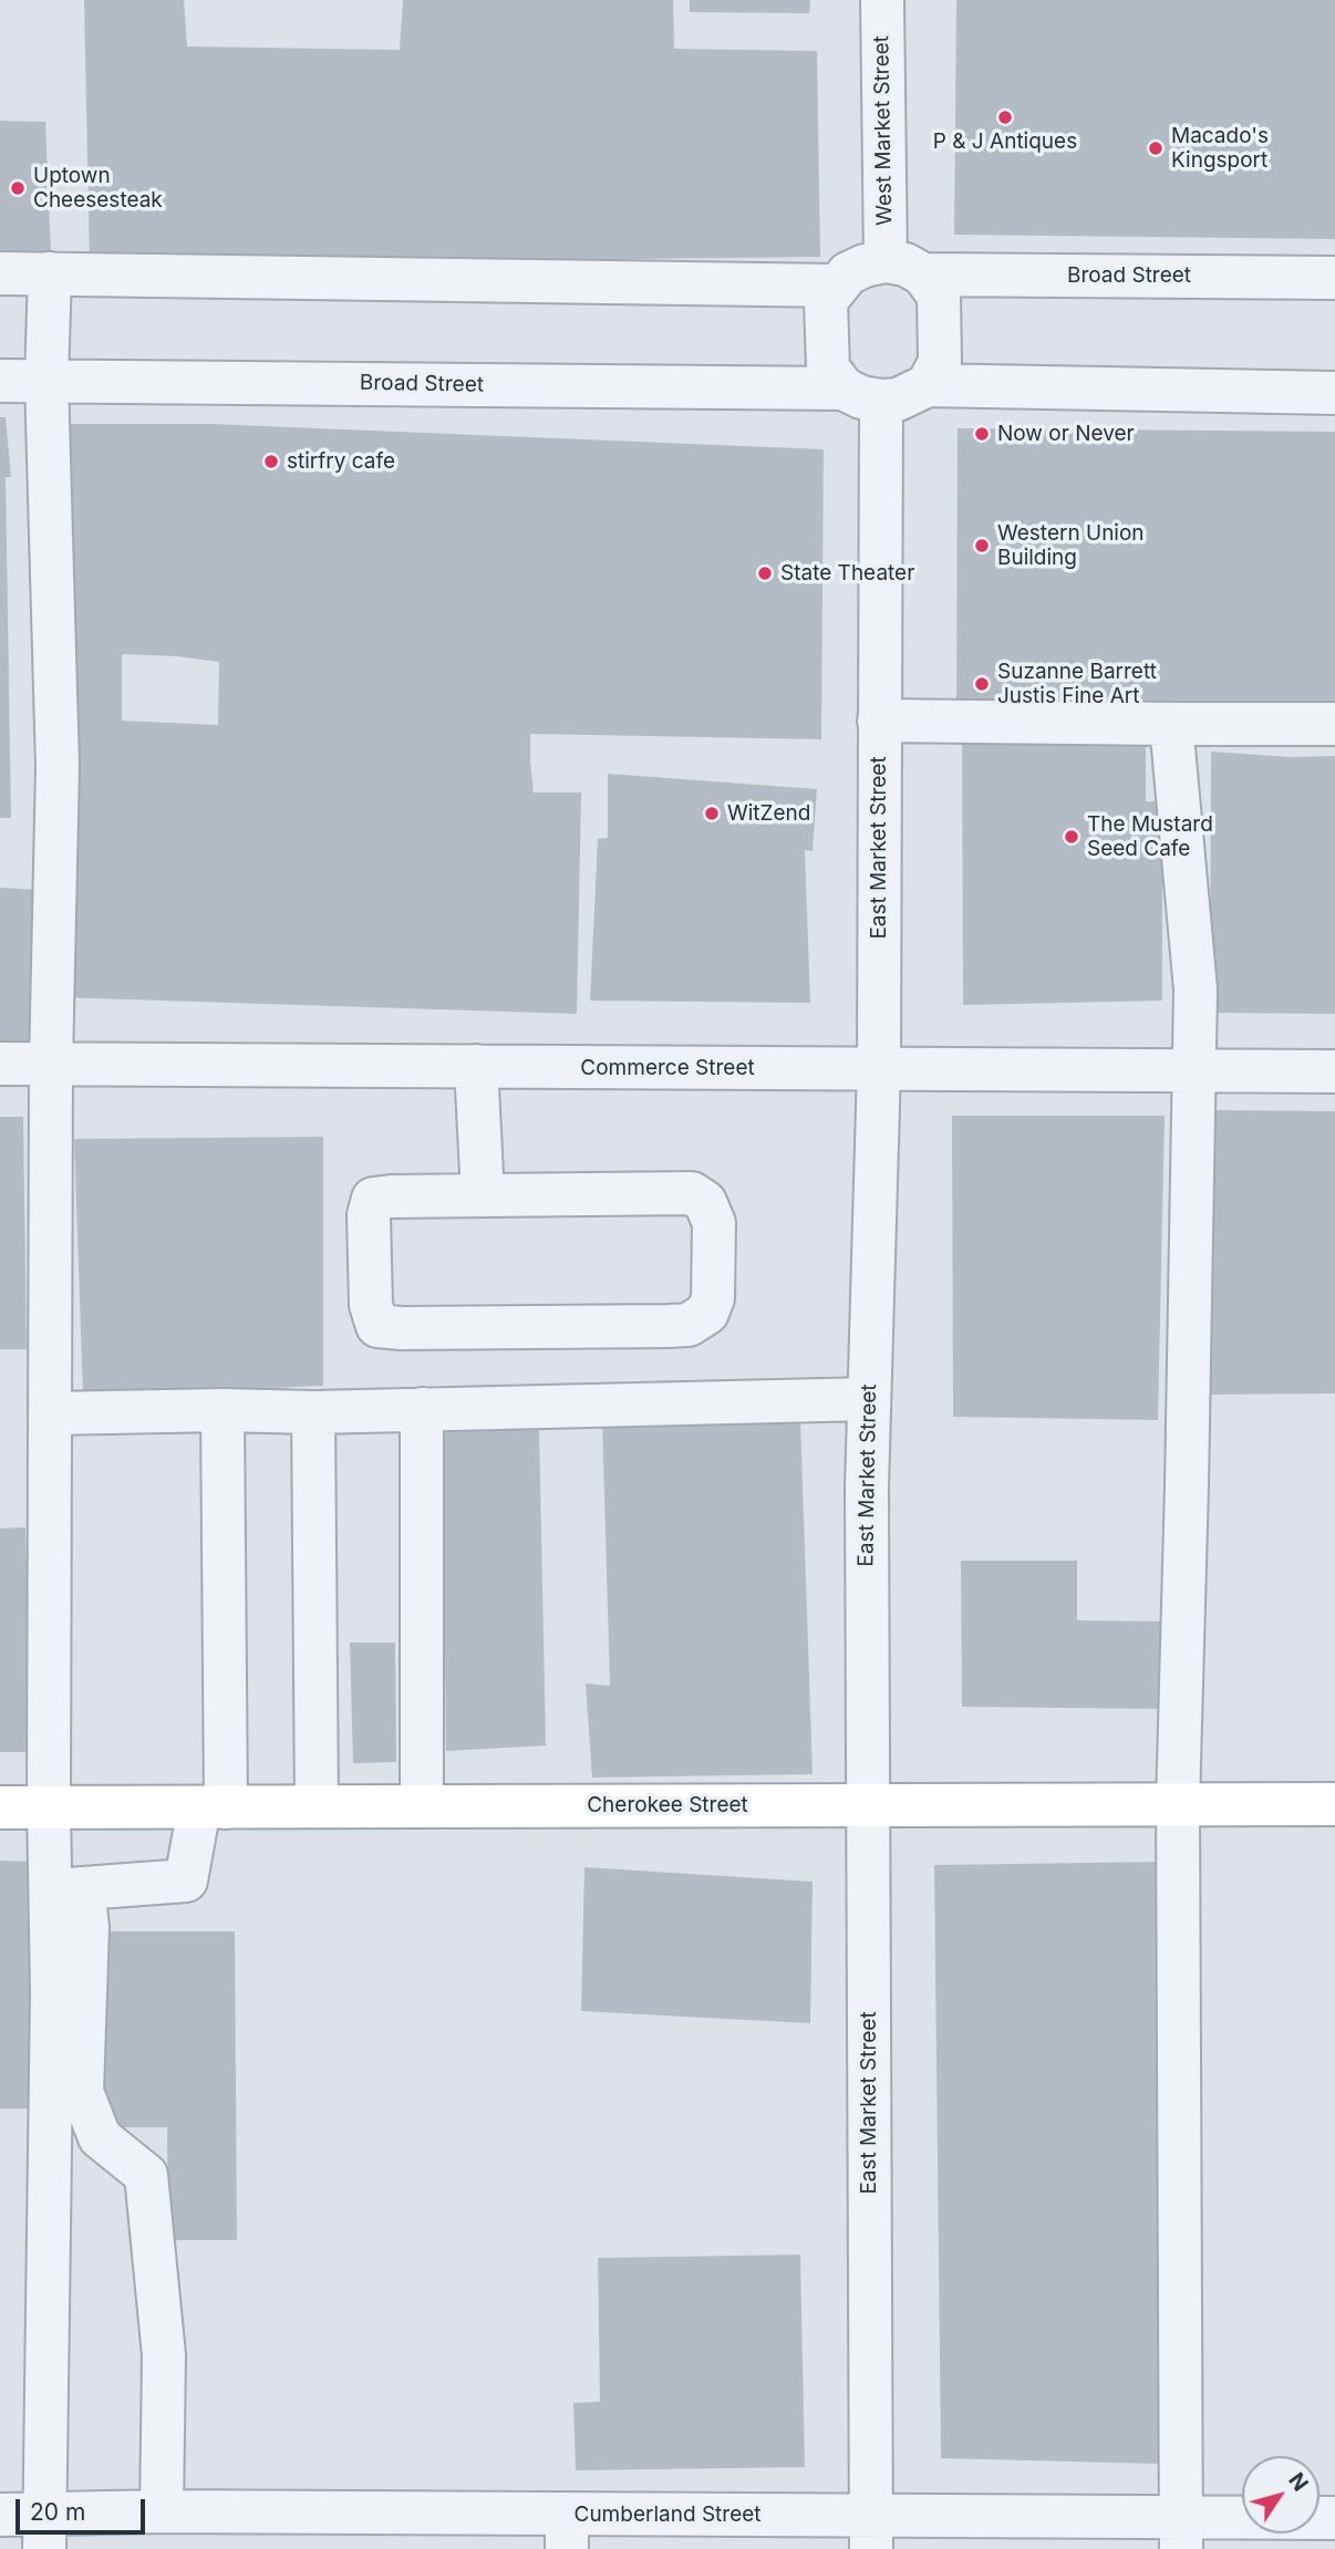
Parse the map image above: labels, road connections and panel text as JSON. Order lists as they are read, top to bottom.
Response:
{
  "streets": {
    "main road": ["Cherokee Street"],
    "street": [
      "West Market Street",
      "Broad Street",
      "East Market Street",
      "Commerce Street",
      "Cumberland Street"
    ]
  },
  "crossings": [
    ["West Market Street", "Broad Street"],
    ["West Market Street", "East Market Street"],
    ["Broad Street", "East Market Street"],
    ["East Market Street", "Commerce Street"],
    ["East Market Street", "Cherokee Street"],
    ["East Market Street", "Cumberland Street"]
  ],
  "places": [
    "P & J Antiques",
    "Macado's Kingsport",
    "Uptown Cheesesteak",
    "Now or Never",
    "stirfry cafe",
    "Western Union Building",
    "State Theater",
    "Suzanne Barrett Justis Fine Art",
    "WitZend",
    "The Mustard Seed Cafe"
  ],
  "scale_bar": "20 m",
  "north": "top right"
}
